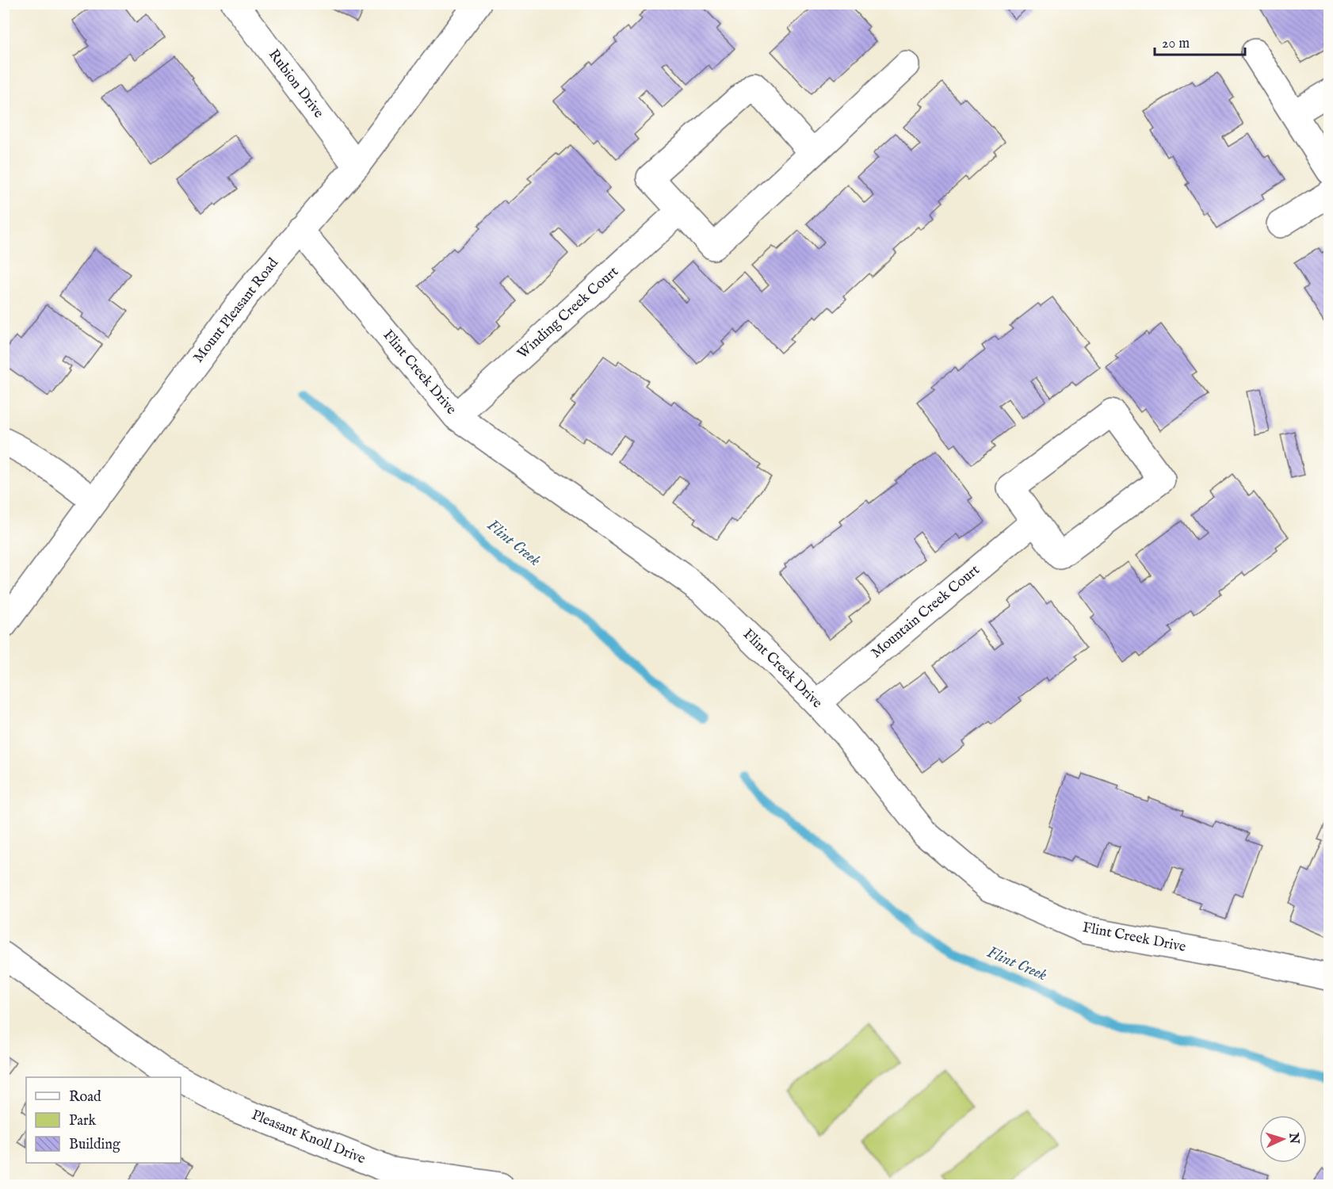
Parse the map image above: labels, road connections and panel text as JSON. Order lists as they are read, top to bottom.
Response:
{
  "streets": {
    "street": [
      "Rubion Drive",
      "Mount Pleasant Road",
      "Winding Creek Court",
      "Flint Creek Drive",
      "Mountain Creek Court",
      "Pleasant Knoll Drive"
    ]
  },
  "crossings": [
    ["Rubion Drive", "Mount Pleasant Road"],
    ["Mount Pleasant Road", "Flint Creek Drive"],
    ["Winding Creek Court", "Flint Creek Drive"],
    ["Flint Creek Drive", "Mountain Creek Court"]
  ],
  "water": ["Flint Creek"],
  "legend": ["Road", "Park", "Building"],
  "scale_bar": "20 m",
  "north": "right"
}
